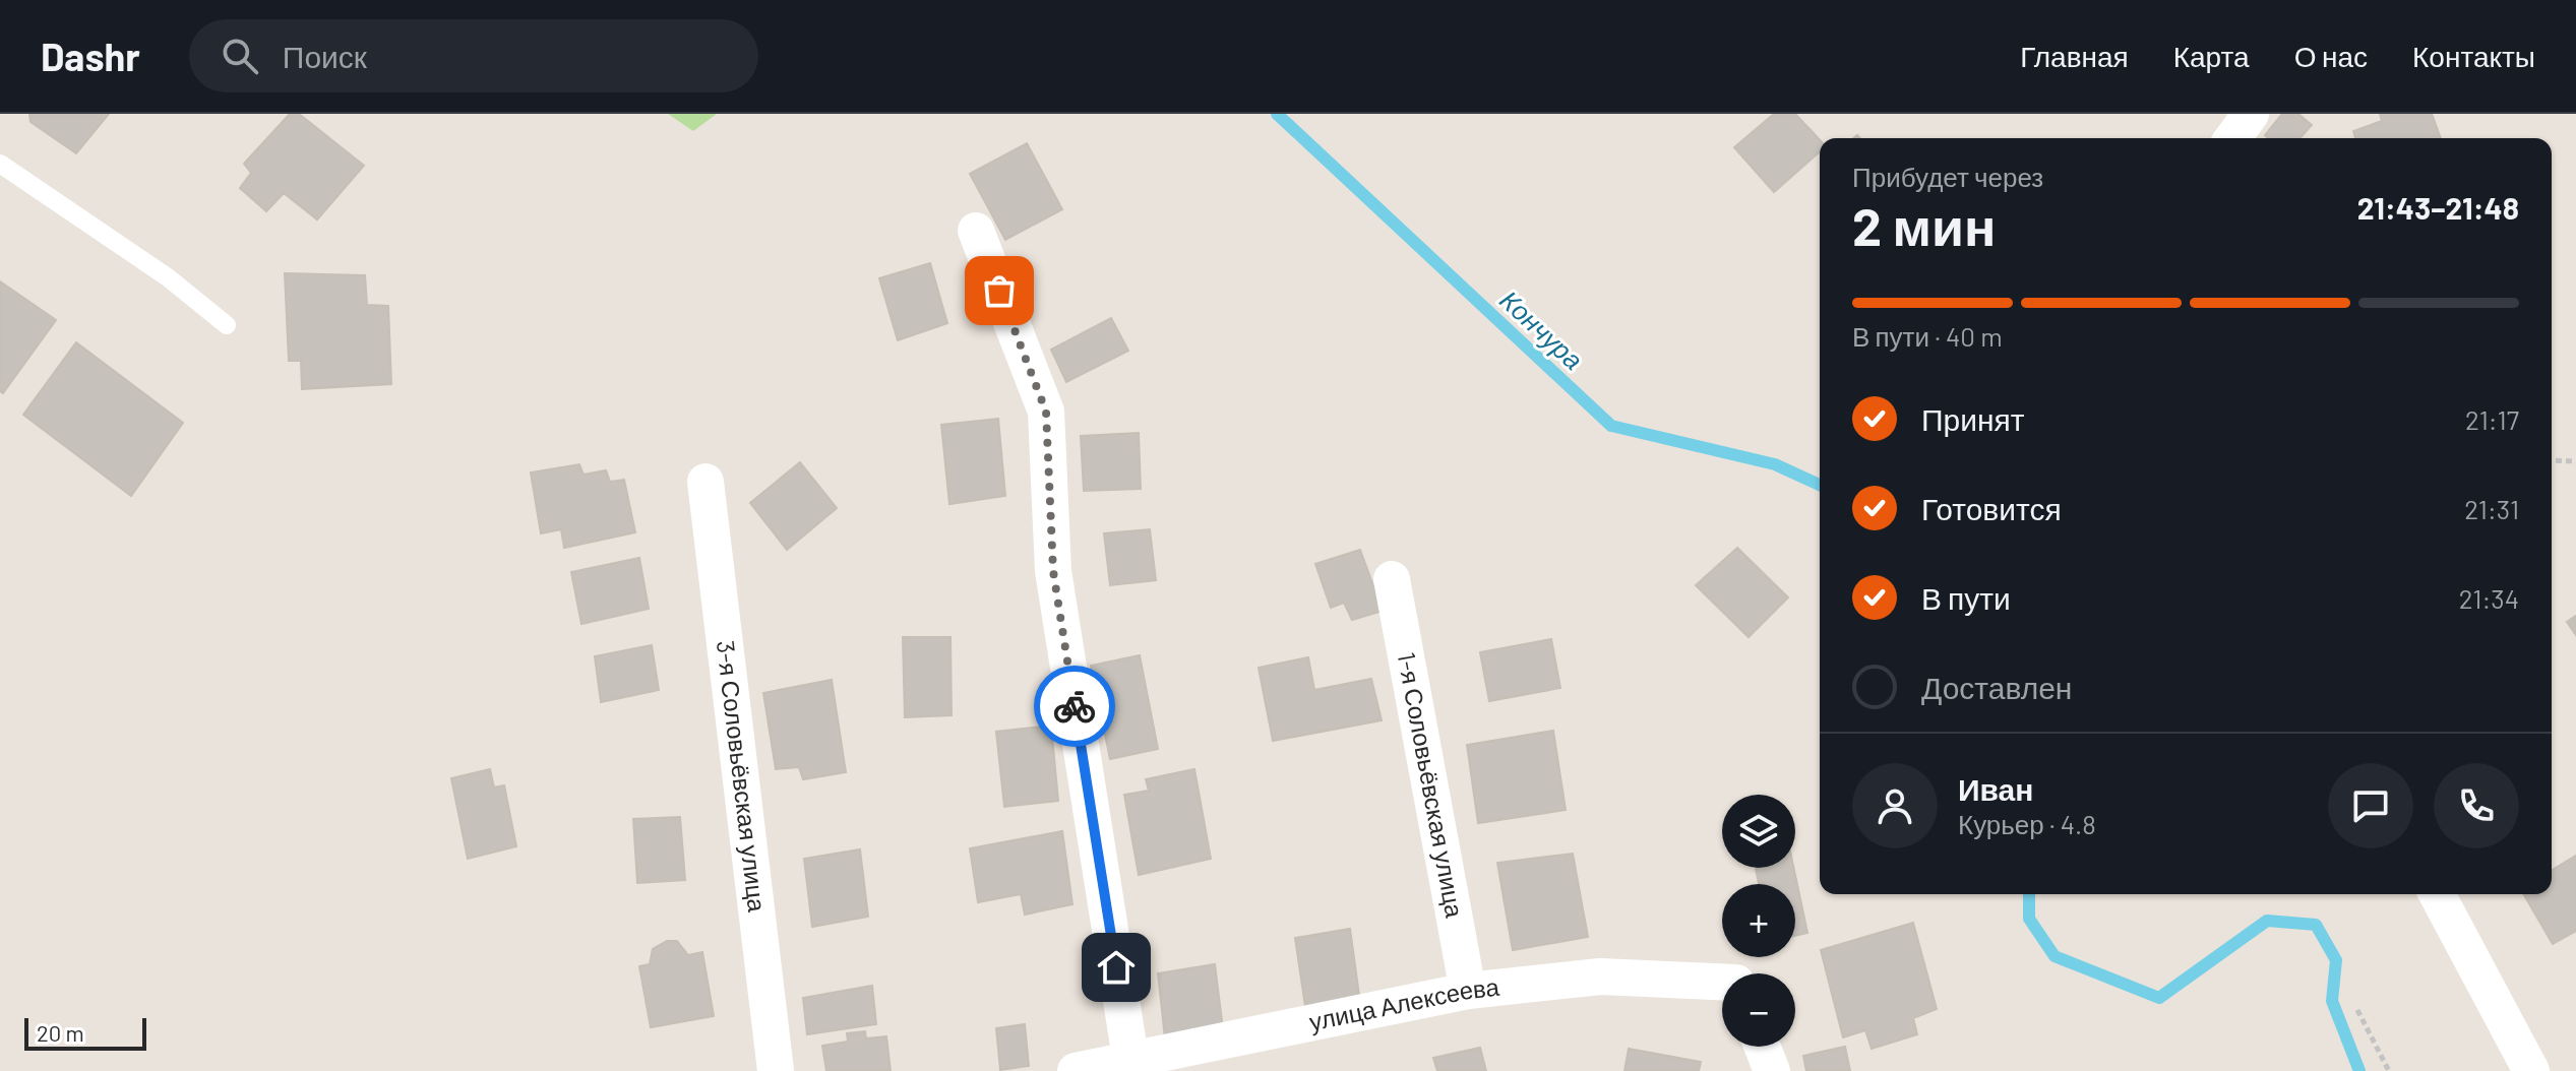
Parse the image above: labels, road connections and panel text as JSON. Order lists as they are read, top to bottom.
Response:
{
  "streets": {
    "street": ["3-я Соловьёвская улица", "1-я Соловьёвская улица", "улица Алексеева"]
  },
  "crossings": [
    ["1-я Соловьёвская улица", "улица Алексеева"]
  ],
  "water": ["Кончура"],
  "scale_bar": "20 m",
  "page": {
    "header": "Dashr",
    "search": "Поиск",
    "nav": [
      "Главная",
      "Карта",
      "О нас",
      "Контакты"
    ],
    "heading": ["2 мин", "Прибудет через", "21:43–21:48"],
    "panel": ["Иван", "Курьер · 4.8"],
    "bar": "В пути · 40 m",
    "list": [
      ["Принят", "21:17"],
      ["Готовится", "21:31"],
      ["В пути", "21:34"],
      "Доставлен"
    ],
    "map_buttons": ["+", "−"],
    "scale": "20 m"
  }
}
